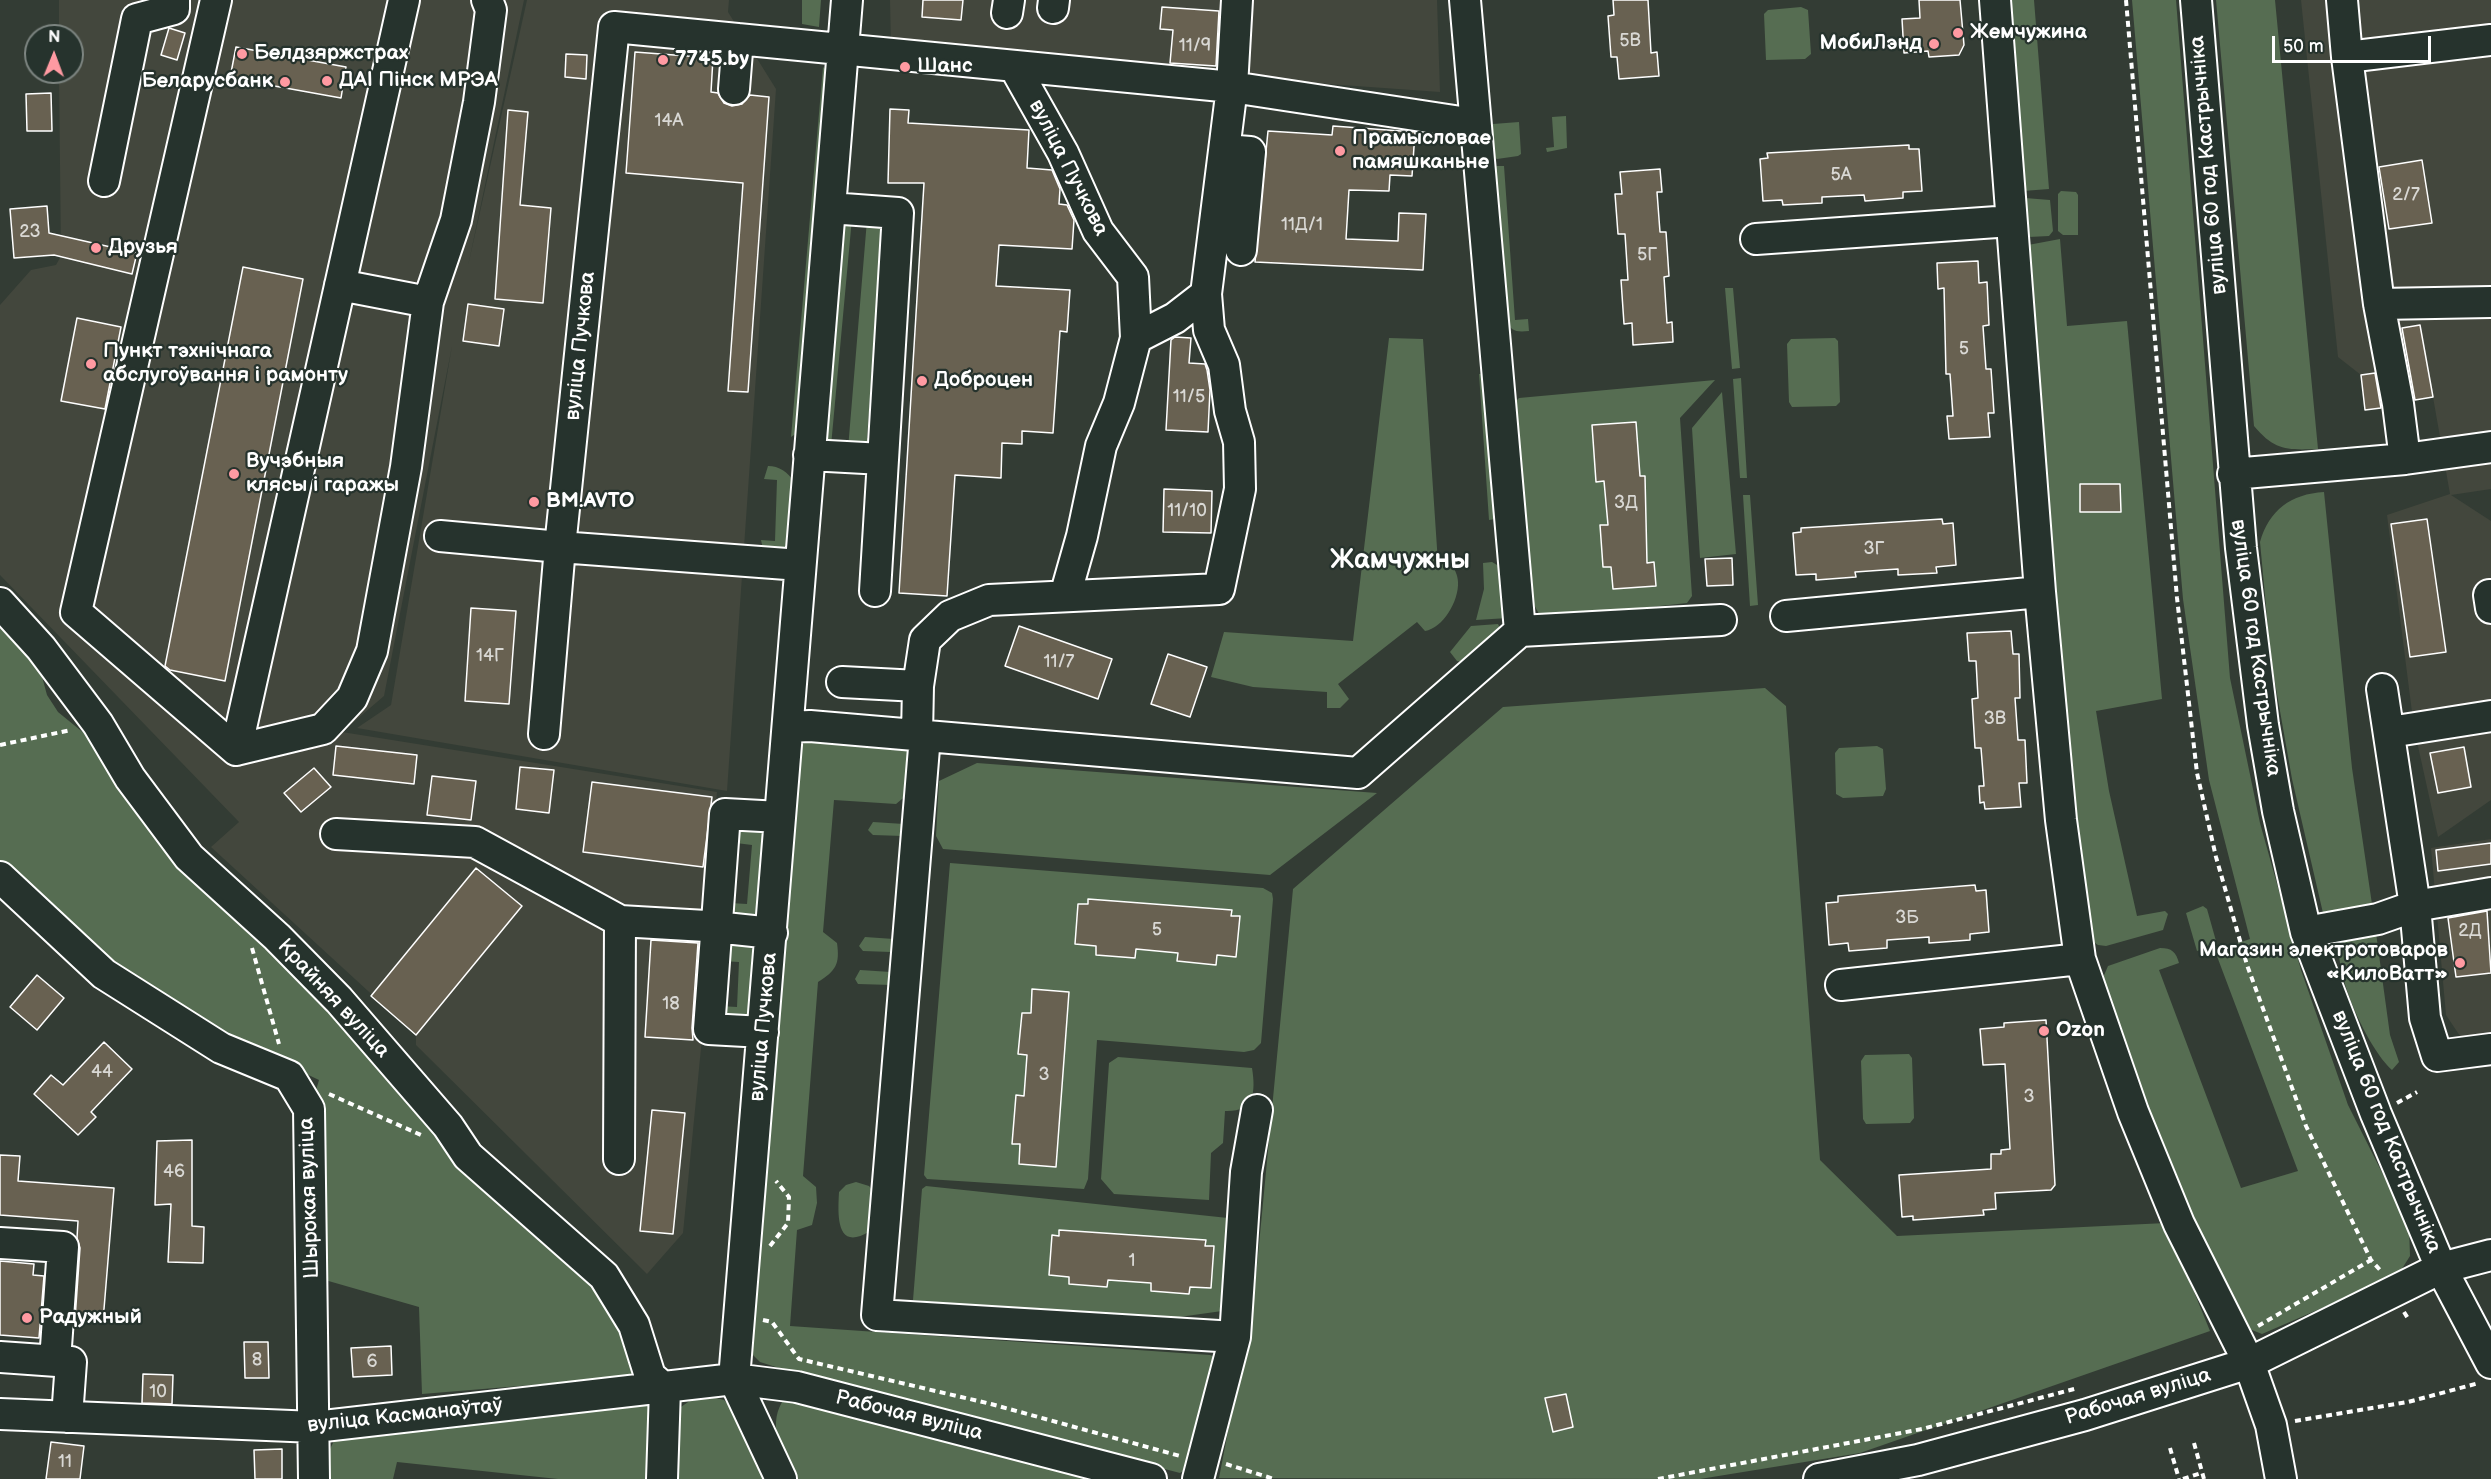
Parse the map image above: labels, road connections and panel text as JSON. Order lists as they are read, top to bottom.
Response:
{
  "streets": {
    "street": [
      "вуліца 60 год Кастрычніка",
      "вуліца Пучкова",
      "Крайняя вуліца",
      "Шырокая вуліца",
      "Рабочая вуліца",
      "вуліца Касманаўтаў"
    ]
  },
  "crossings": [
    ["вуліца 60 год Кастрычніка", "Рабочая вуліца"],
    ["вуліца Пучкова", "Рабочая вуліца"],
    ["Крайняя вуліца", "Рабочая вуліца"],
    ["Крайняя вуліца", "вуліца Касманаўтаў"],
    ["Шырокая вуліца", "вуліца Касманаўтаў"],
    ["Рабочая вуліца", "вуліца Касманаўтаў"]
  ],
  "districts": ["Жамчужны"],
  "places": [
    "Жемчужина",
    "МобиЛэнд",
    "Белдзяржстрах",
    "7745.by",
    "Шанс",
    "ДАІ Пінск МРЭА",
    "Беларусбанк",
    "Прамысловае памяшканьне",
    "Друзья",
    "Пункт тэхнічнага абслугоўвання і рамонту",
    "Доброцен",
    "Вучэбныя клясы і гаражы",
    "BM.AVTO",
    "Магазин электротоваров «КилоВатт»",
    "Ozon",
    "Радужный"
  ],
  "house_numbers": [
    "5В",
    "11/9",
    "14А",
    "5А",
    "2/7",
    "11Д/1",
    "23",
    "5Г",
    "5",
    "11/5",
    "3Д",
    "11/10",
    "3Г",
    "14Г",
    "11/7",
    "3В",
    "3Б",
    "5",
    "2Д",
    "18",
    "44",
    "3",
    "3",
    "46",
    "1",
    "8",
    "6",
    "10",
    "11"
  ],
  "scale_bar": "50 m",
  "north": "top"
}
